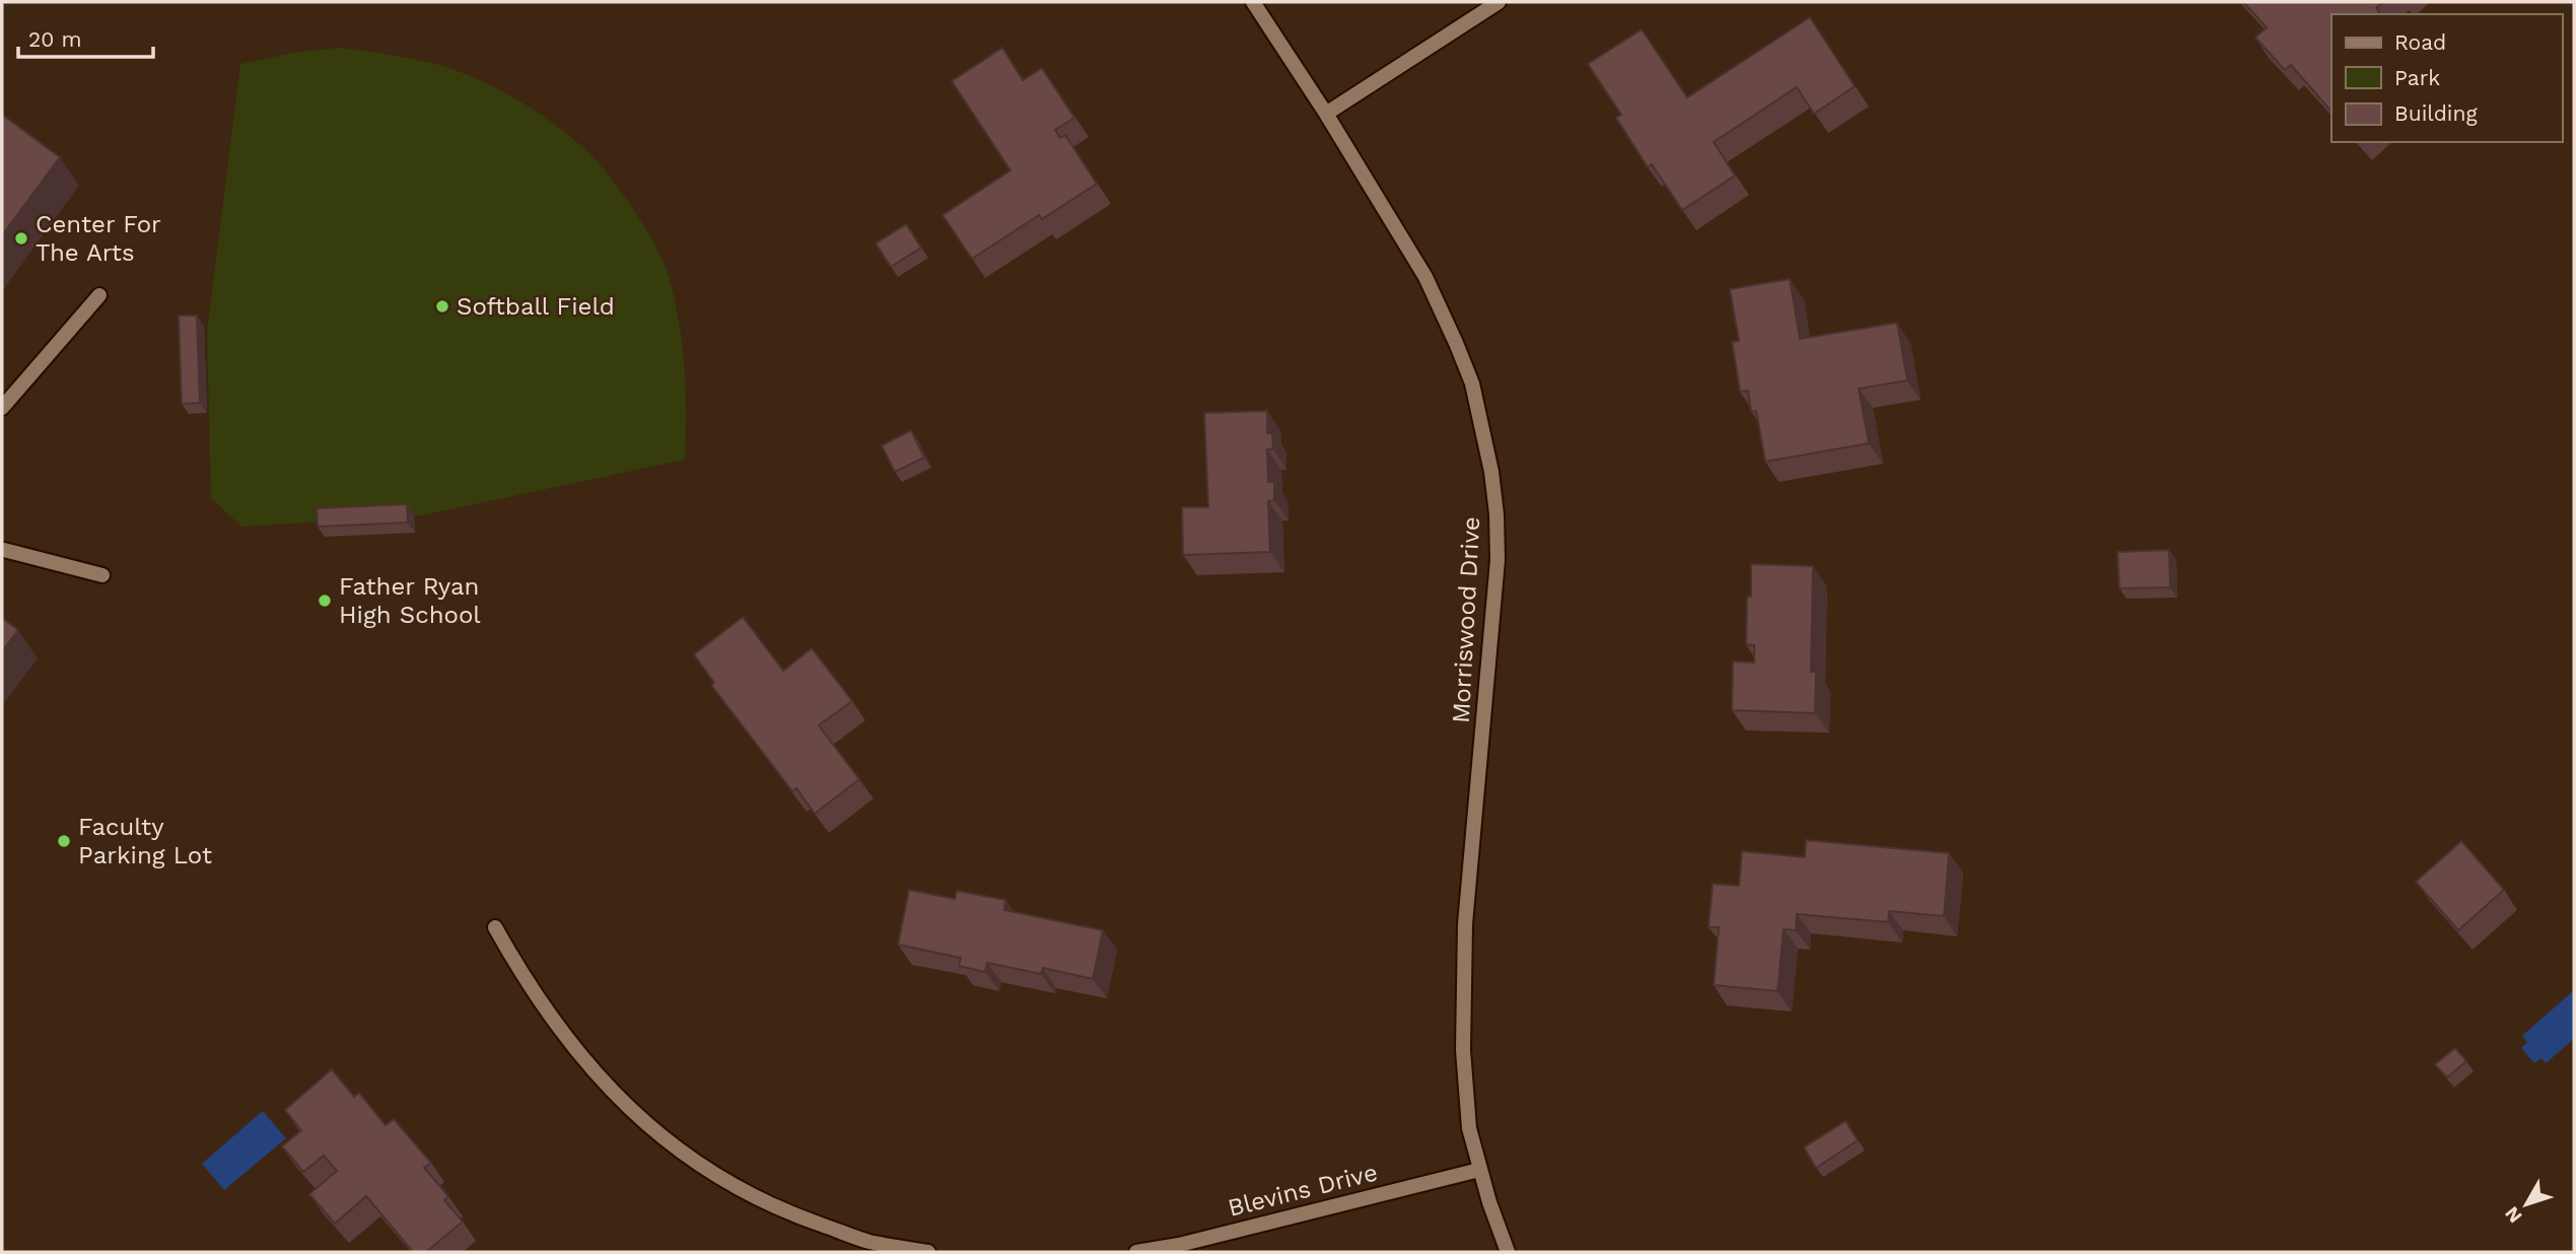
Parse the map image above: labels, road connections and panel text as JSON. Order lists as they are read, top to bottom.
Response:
{
  "streets": {
    "street": ["Morriswood Drive", "Blevins Drive"]
  },
  "crossings": [
    ["Morriswood Drive", "Blevins Drive"]
  ],
  "places": [
    "Center For The Arts",
    "Softball Field",
    "Father Ryan High School",
    "Faculty Parking Lot"
  ],
  "legend": ["Road", "Park", "Building"],
  "scale_bar": "20 m",
  "north": "bottom left"
}
